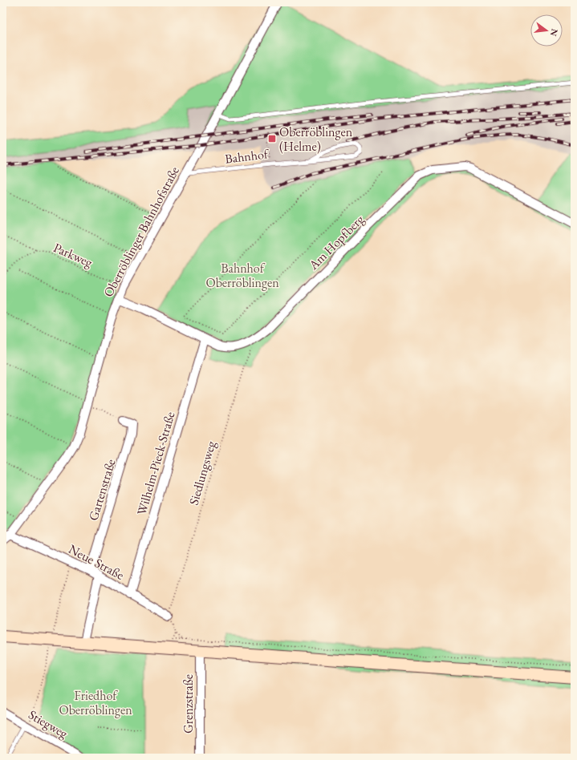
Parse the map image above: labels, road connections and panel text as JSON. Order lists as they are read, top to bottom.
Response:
{
  "streets": {
    "street": [
      "Oberröblinger Bahnhofstraße",
      "Am Hopfberg",
      "Wilhelm-Pieck-Straße",
      "Gartenstraße",
      "Neue Straße",
      "Grenzstraße",
      "Stiegweg"
    ],
    "lane": ["Bahnhof"],
    "path": ["Parkweg", "Siedlungsweg"]
  },
  "crossings": [
    ["Bahnhof", "Oberröblinger Bahnhofstraße"],
    ["Oberröblinger Bahnhofstraße", "Am Hopfberg"],
    ["Oberröblinger Bahnhofstraße", "Parkweg"],
    ["Oberröblinger Bahnhofstraße", "Neue Straße"],
    ["Am Hopfberg", "Wilhelm-Pieck-Straße"],
    ["Am Hopfberg", "Siedlungsweg"],
    ["Wilhelm-Pieck-Straße", "Neue Straße"],
    ["Siedlungsweg", "Neue Straße"],
    ["Gartenstraße", "Neue Straße"]
  ],
  "parks": ["Bahnhof Oberröblingen", "Friedhof Oberröblingen"],
  "places": {
    "transit": ["Oberröblingen (Helme)"]
  },
  "north": "right"
}
